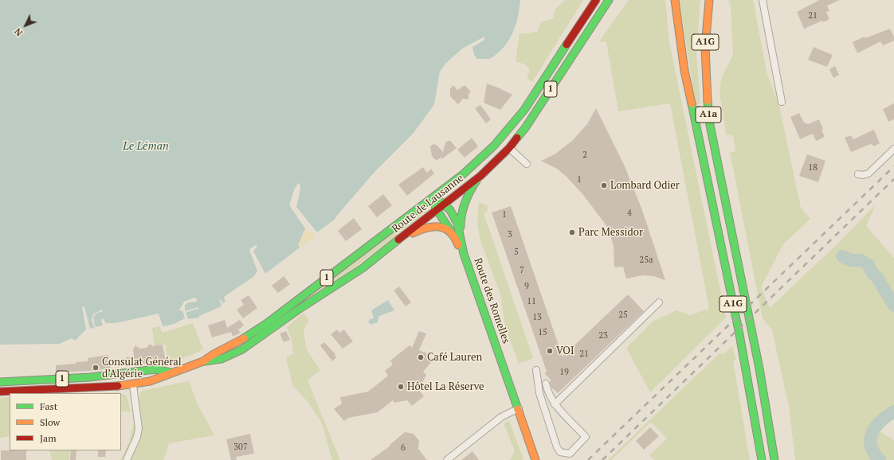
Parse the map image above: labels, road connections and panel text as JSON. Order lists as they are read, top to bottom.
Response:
{
  "streets": {
    "main road": [
      "A1G",
      "1",
      "A1a",
      "Route de Lausanne",
      "Route des Romelles"
    ]
  },
  "crossings": [
    ["A1G", "A1a"],
    ["Route de Lausanne", "Route des Romelles"]
  ],
  "water": ["Le Léman"],
  "places": [
    "Lombard Odier",
    "Parc Messidor",
    "VOI",
    "Café Lauren",
    "Consulat Général d’Algérie",
    "Hôtel La Réserve"
  ],
  "house_numbers": [
    "21",
    "2",
    "18",
    "1",
    "4",
    "1",
    "3",
    "5",
    "25a",
    "7",
    "9",
    "11",
    "25",
    "13",
    "15",
    "23",
    "21",
    "19",
    "307",
    "6"
  ],
  "legend": ["Fast", "Slow", "Jam"],
  "north": "bottom left"
}
